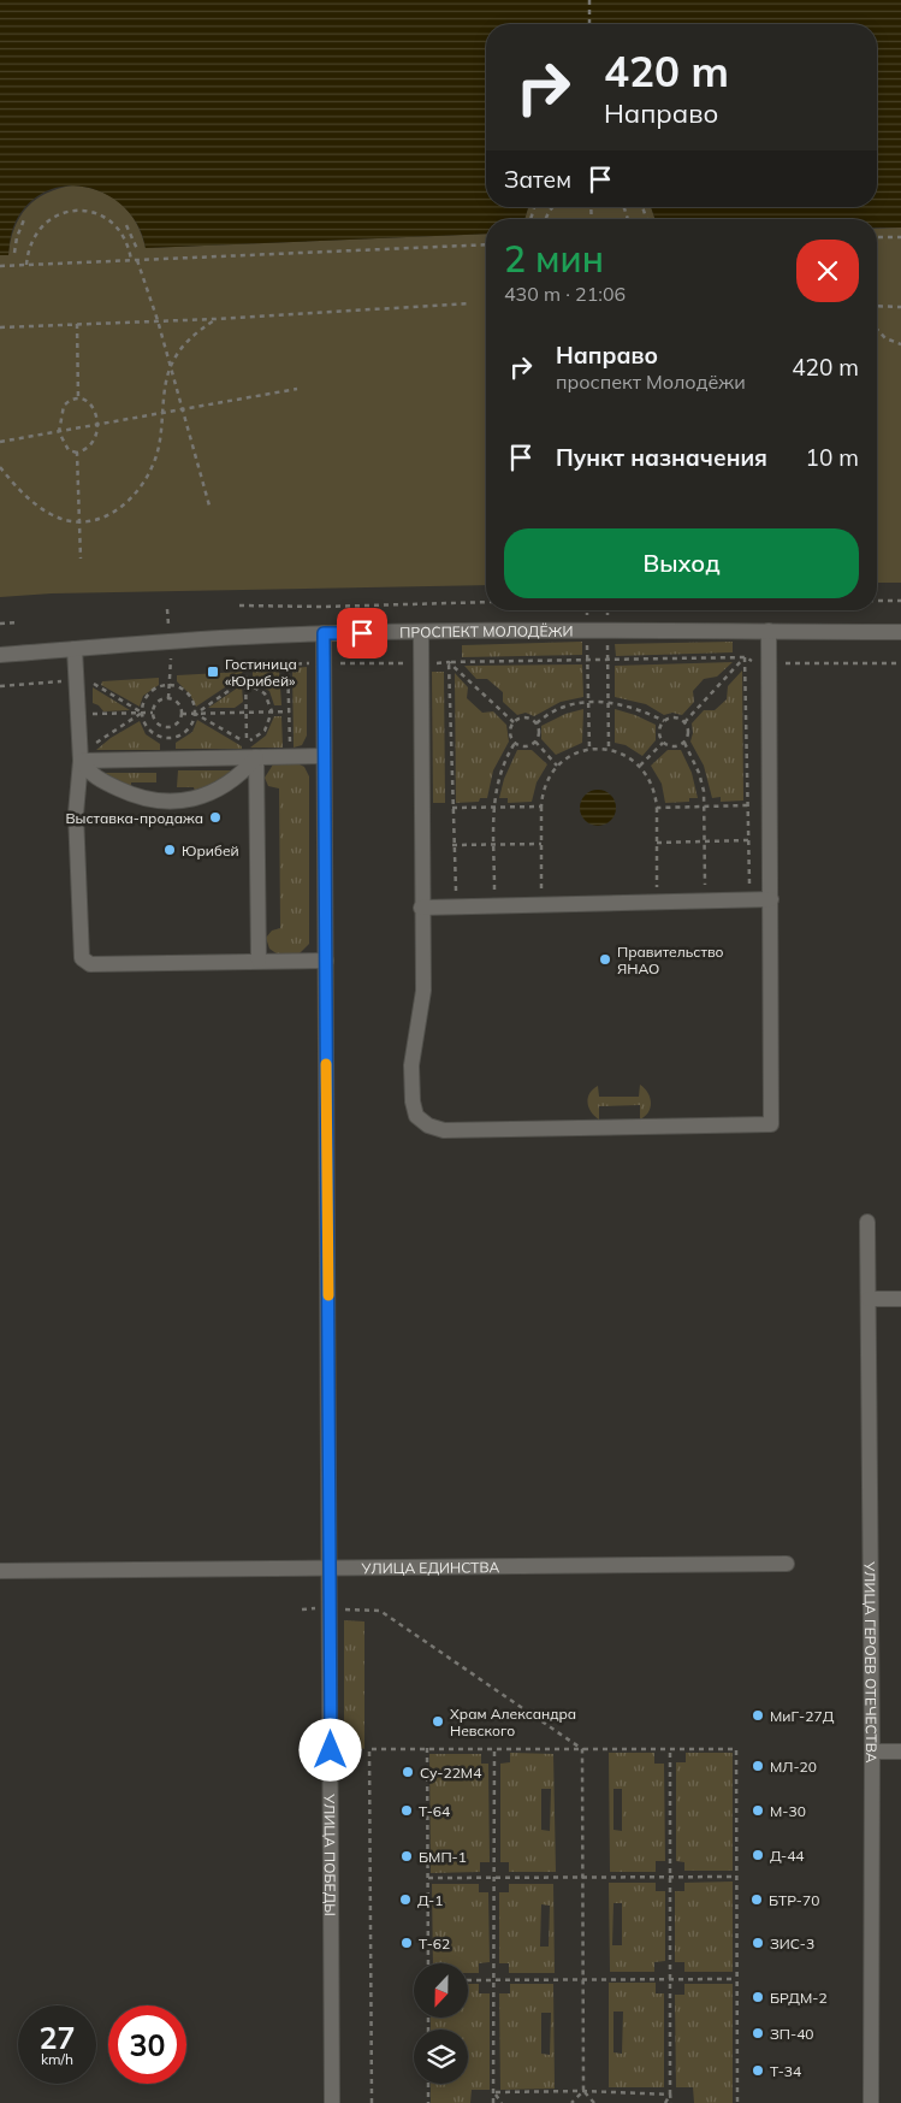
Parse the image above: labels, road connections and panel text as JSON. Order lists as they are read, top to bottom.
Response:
{
  "streets": {
    "street": [
      "ПРОСПЕКТ МОЛОДЁЖИ",
      "УЛИЦА ЕДИНСТВА",
      "УЛИЦА ГЕРОЕВ ОТЕЧЕСТВА",
      "УЛИЦА ПОБЕДЫ"
    ]
  },
  "crossings": [
    ["ПРОСПЕКТ МОЛОДЁЖИ", "УЛИЦА ПОБЕДЫ"],
    ["УЛИЦА ЕДИНСТВА", "УЛИЦА ПОБЕДЫ"]
  ],
  "places": {
    "transit": ["Гостиница «Юрибей»"],
    "other": [
      "Выставка-продажа",
      "Юрибей",
      "Правительство ЯНАО",
      "МиГ-27Д",
      "Храм Александра Невского",
      "МЛ-20",
      "Су-22М4",
      "Т-64",
      "М-30",
      "Д-44",
      "БМП-1",
      "Д-1",
      "БТР-70",
      "Т-62",
      "ЗИС-3",
      "БРДМ-2",
      "ЗП-40",
      "Т-34"
    ]
  },
  "north": "bottom",
  "page": {
    "turn": ["420 m", "Направо"],
    "then": "Затем",
    "heading": ["2 мин", "430 m · 21:06"],
    "list": [
      {
        "name": "Направо",
        "note": "проспект Молодёжи",
        "value": "420 m"
      },
      {
        "name": "Пункт назначения",
        "value": "10 m"
      }
    ],
    "buttons": "Выход",
    "speed": "27 km/h",
    "limit": "30"
  }
}
